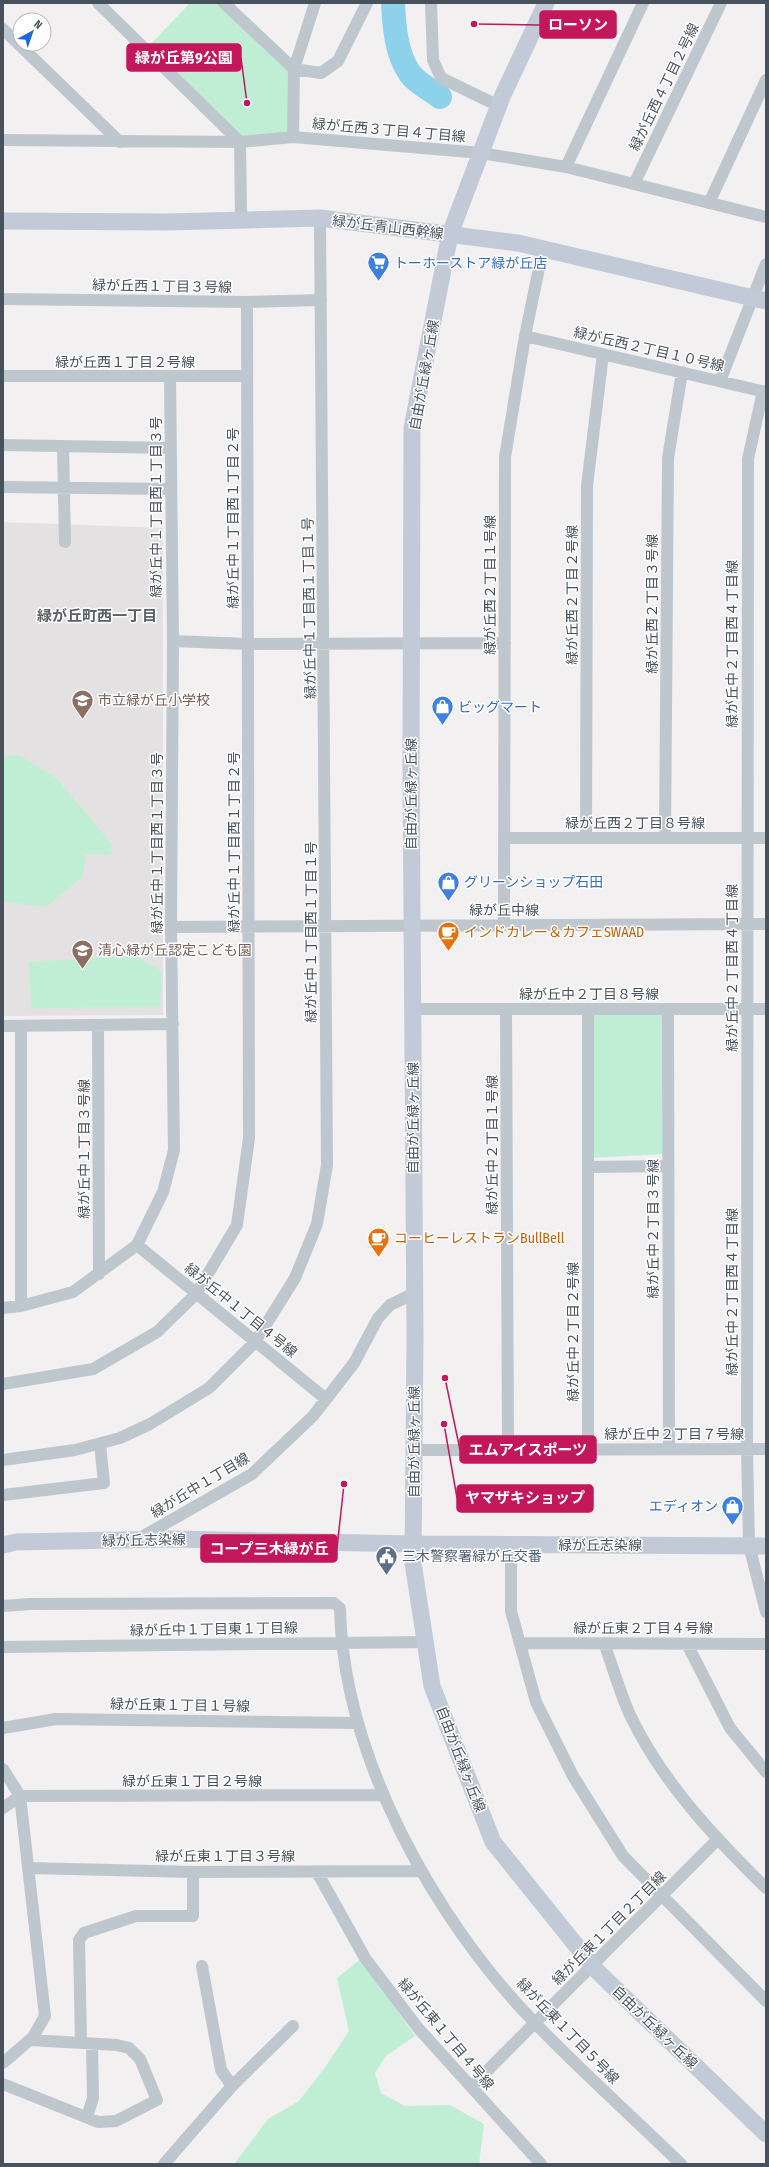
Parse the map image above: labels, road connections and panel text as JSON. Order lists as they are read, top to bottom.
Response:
{
  "streets": {
    "street": [
      "緑が丘西４丁目２号線",
      "緑が丘西３丁目４丁目線",
      "緑が丘青山西幹線",
      "緑が丘西１丁目３号線",
      "緑が丘西２丁目１０号線",
      "緑が丘西１丁目２号線",
      "自由が丘緑ヶ丘線",
      "緑が丘中１丁目西１丁目３号",
      "緑が丘中１丁目西１丁目２号",
      "緑が丘西２丁目１号線",
      "緑が丘西２丁目２号線",
      "緑が丘西２丁目３号線",
      "緑が丘中１丁目西１丁目１号",
      "緑が丘中２丁目西４丁目線",
      "緑が丘西２丁目８号線",
      "緑が丘中線",
      "緑が丘中２丁目８号線",
      "緑が丘中２丁目１号線",
      "緑が丘中１丁目３号線",
      "緑が丘中２丁目３号線",
      "緑が丘中１丁目４号線",
      "緑が丘中２丁目２号線",
      "緑が丘中２丁目７号線",
      "緑が丘中１丁目線",
      "緑が丘志染線",
      "緑が丘東２丁目４号線",
      "緑が丘中１丁目東１丁目線",
      "緑が丘東１丁目１号線",
      "緑が丘東１丁目２号線",
      "緑が丘東１丁目３号線",
      "緑が丘東１丁目２丁目線",
      "緑が丘東１丁目５号線",
      "緑が丘東１丁目４号線"
    ]
  },
  "crossings": [
    ["緑が丘西４丁目２号線", "緑が丘西３丁目４丁目線"],
    ["緑が丘西３丁目４丁目線", "自由が丘緑ヶ丘線"],
    ["緑が丘青山西幹線", "自由が丘緑ヶ丘線"],
    ["緑が丘青山西幹線", "緑が丘西２丁目１号線"],
    ["緑が丘青山西幹線", "緑が丘中１丁目西１丁目１号"],
    ["緑が丘西１丁目３号線", "緑が丘中１丁目西１丁目２号"],
    ["緑が丘西１丁目３号線", "緑が丘中１丁目西１丁目１号"],
    ["緑が丘西２丁目１０号線", "緑が丘西２丁目１号線"],
    ["緑が丘西２丁目１０号線", "緑が丘西２丁目２号線"],
    ["緑が丘西２丁目１０号線", "緑が丘西２丁目３号線"],
    ["緑が丘西２丁目１０号線", "緑が丘中２丁目西４丁目線"],
    ["緑が丘西１丁目２号線", "緑が丘中１丁目西１丁目３号"],
    ["緑が丘西１丁目２号線", "緑が丘中１丁目西１丁目２号"],
    ["自由が丘緑ヶ丘線", "緑が丘中線"],
    ["自由が丘緑ヶ丘線", "緑が丘中２丁目８号線"],
    ["自由が丘緑ヶ丘線", "緑が丘中２丁目７号線"],
    ["自由が丘緑ヶ丘線", "緑が丘中１丁目線"],
    ["自由が丘緑ヶ丘線", "緑が丘志染線"],
    ["自由が丘緑ヶ丘線", "緑が丘中１丁目東１丁目線"],
    ["自由が丘緑ヶ丘線", "緑が丘東１丁目２丁目線"],
    ["緑が丘中１丁目西１丁目３号", "緑が丘中線"],
    ["緑が丘中１丁目西１丁目３号", "緑が丘中１丁目３号線"],
    ["緑が丘中１丁目西１丁目３号", "緑が丘中１丁目４号線"],
    ["緑が丘中１丁目西１丁目２号", "緑が丘中線"],
    ["緑が丘中１丁目西１丁目２号", "緑が丘中１丁目４号線"],
    ["緑が丘西２丁目１号線", "緑が丘西２丁目８号線"],
    ["緑が丘西２丁目１号線", "緑が丘中線"],
    ["緑が丘西２丁目２号線", "緑が丘西２丁目８号線"],
    ["緑が丘西２丁目３号線", "緑が丘西２丁目８号線"],
    ["緑が丘中１丁目西１丁目１号", "緑が丘中線"],
    ["緑が丘中１丁目西１丁目１号", "緑が丘中１丁目４号線"],
    ["緑が丘中２丁目西４丁目線", "緑が丘西２丁目８号線"],
    ["緑が丘中２丁目西４丁目線", "緑が丘中線"],
    ["緑が丘中２丁目西４丁目線", "緑が丘中２丁目８号線"],
    ["緑が丘中２丁目西４丁目線", "緑が丘中２丁目７号線"],
    ["緑が丘中２丁目西４丁目線", "緑が丘志染線"],
    ["緑が丘中２丁目８号線", "緑が丘中２丁目１号線"],
    ["緑が丘中２丁目８号線", "緑が丘中２丁目３号線"],
    ["緑が丘中２丁目８号線", "緑が丘中２丁目２号線"],
    ["緑が丘中２丁目１号線", "緑が丘中２丁目７号線"],
    ["緑が丘中２丁目３号線", "緑が丘中２丁目７号線"],
    ["緑が丘中１丁目４号線", "緑が丘中１丁目線"],
    ["緑が丘中２丁目２号線", "緑が丘中２丁目７号線"],
    ["緑が丘中１丁目線", "緑が丘志染線"],
    ["緑が丘中１丁目東１丁目線", "緑が丘東１丁目５号線"],
    ["緑が丘東１丁目１号線", "緑が丘東１丁目５号線"],
    ["緑が丘東１丁目２号線", "緑が丘東１丁目５号線"],
    ["緑が丘東１丁目３号線", "緑が丘東１丁目５号線"],
    ["緑が丘東１丁目３号線", "緑が丘東１丁目４号線"],
    ["緑が丘東１丁目２丁目線", "緑が丘東１丁目５号線"],
    ["緑が丘東１丁目２丁目線", "緑が丘東１丁目４号線"]
  ],
  "districts": ["緑が丘町西一丁目"],
  "places": {
    "other": [
      "ローソン",
      "緑が丘第9公園",
      "エムアイスポーツ",
      "ヤマザキショップ",
      "コープ三木緑が丘"
    ],
    "supermarket": ["トーホーストア緑が丘店"],
    "school or university": ["市立緑が丘小学校", "清心緑が丘認定こども園"],
    "shop": ["ビッグマート", "グリーンショップ石田", "エディオン"],
    "cafe": ["インドカレー＆カフェSWAAD", "コーヒーレストランBullBell"],
    "public building": ["三木警察署緑が丘交番"]
  },
  "north": "top right"
}
